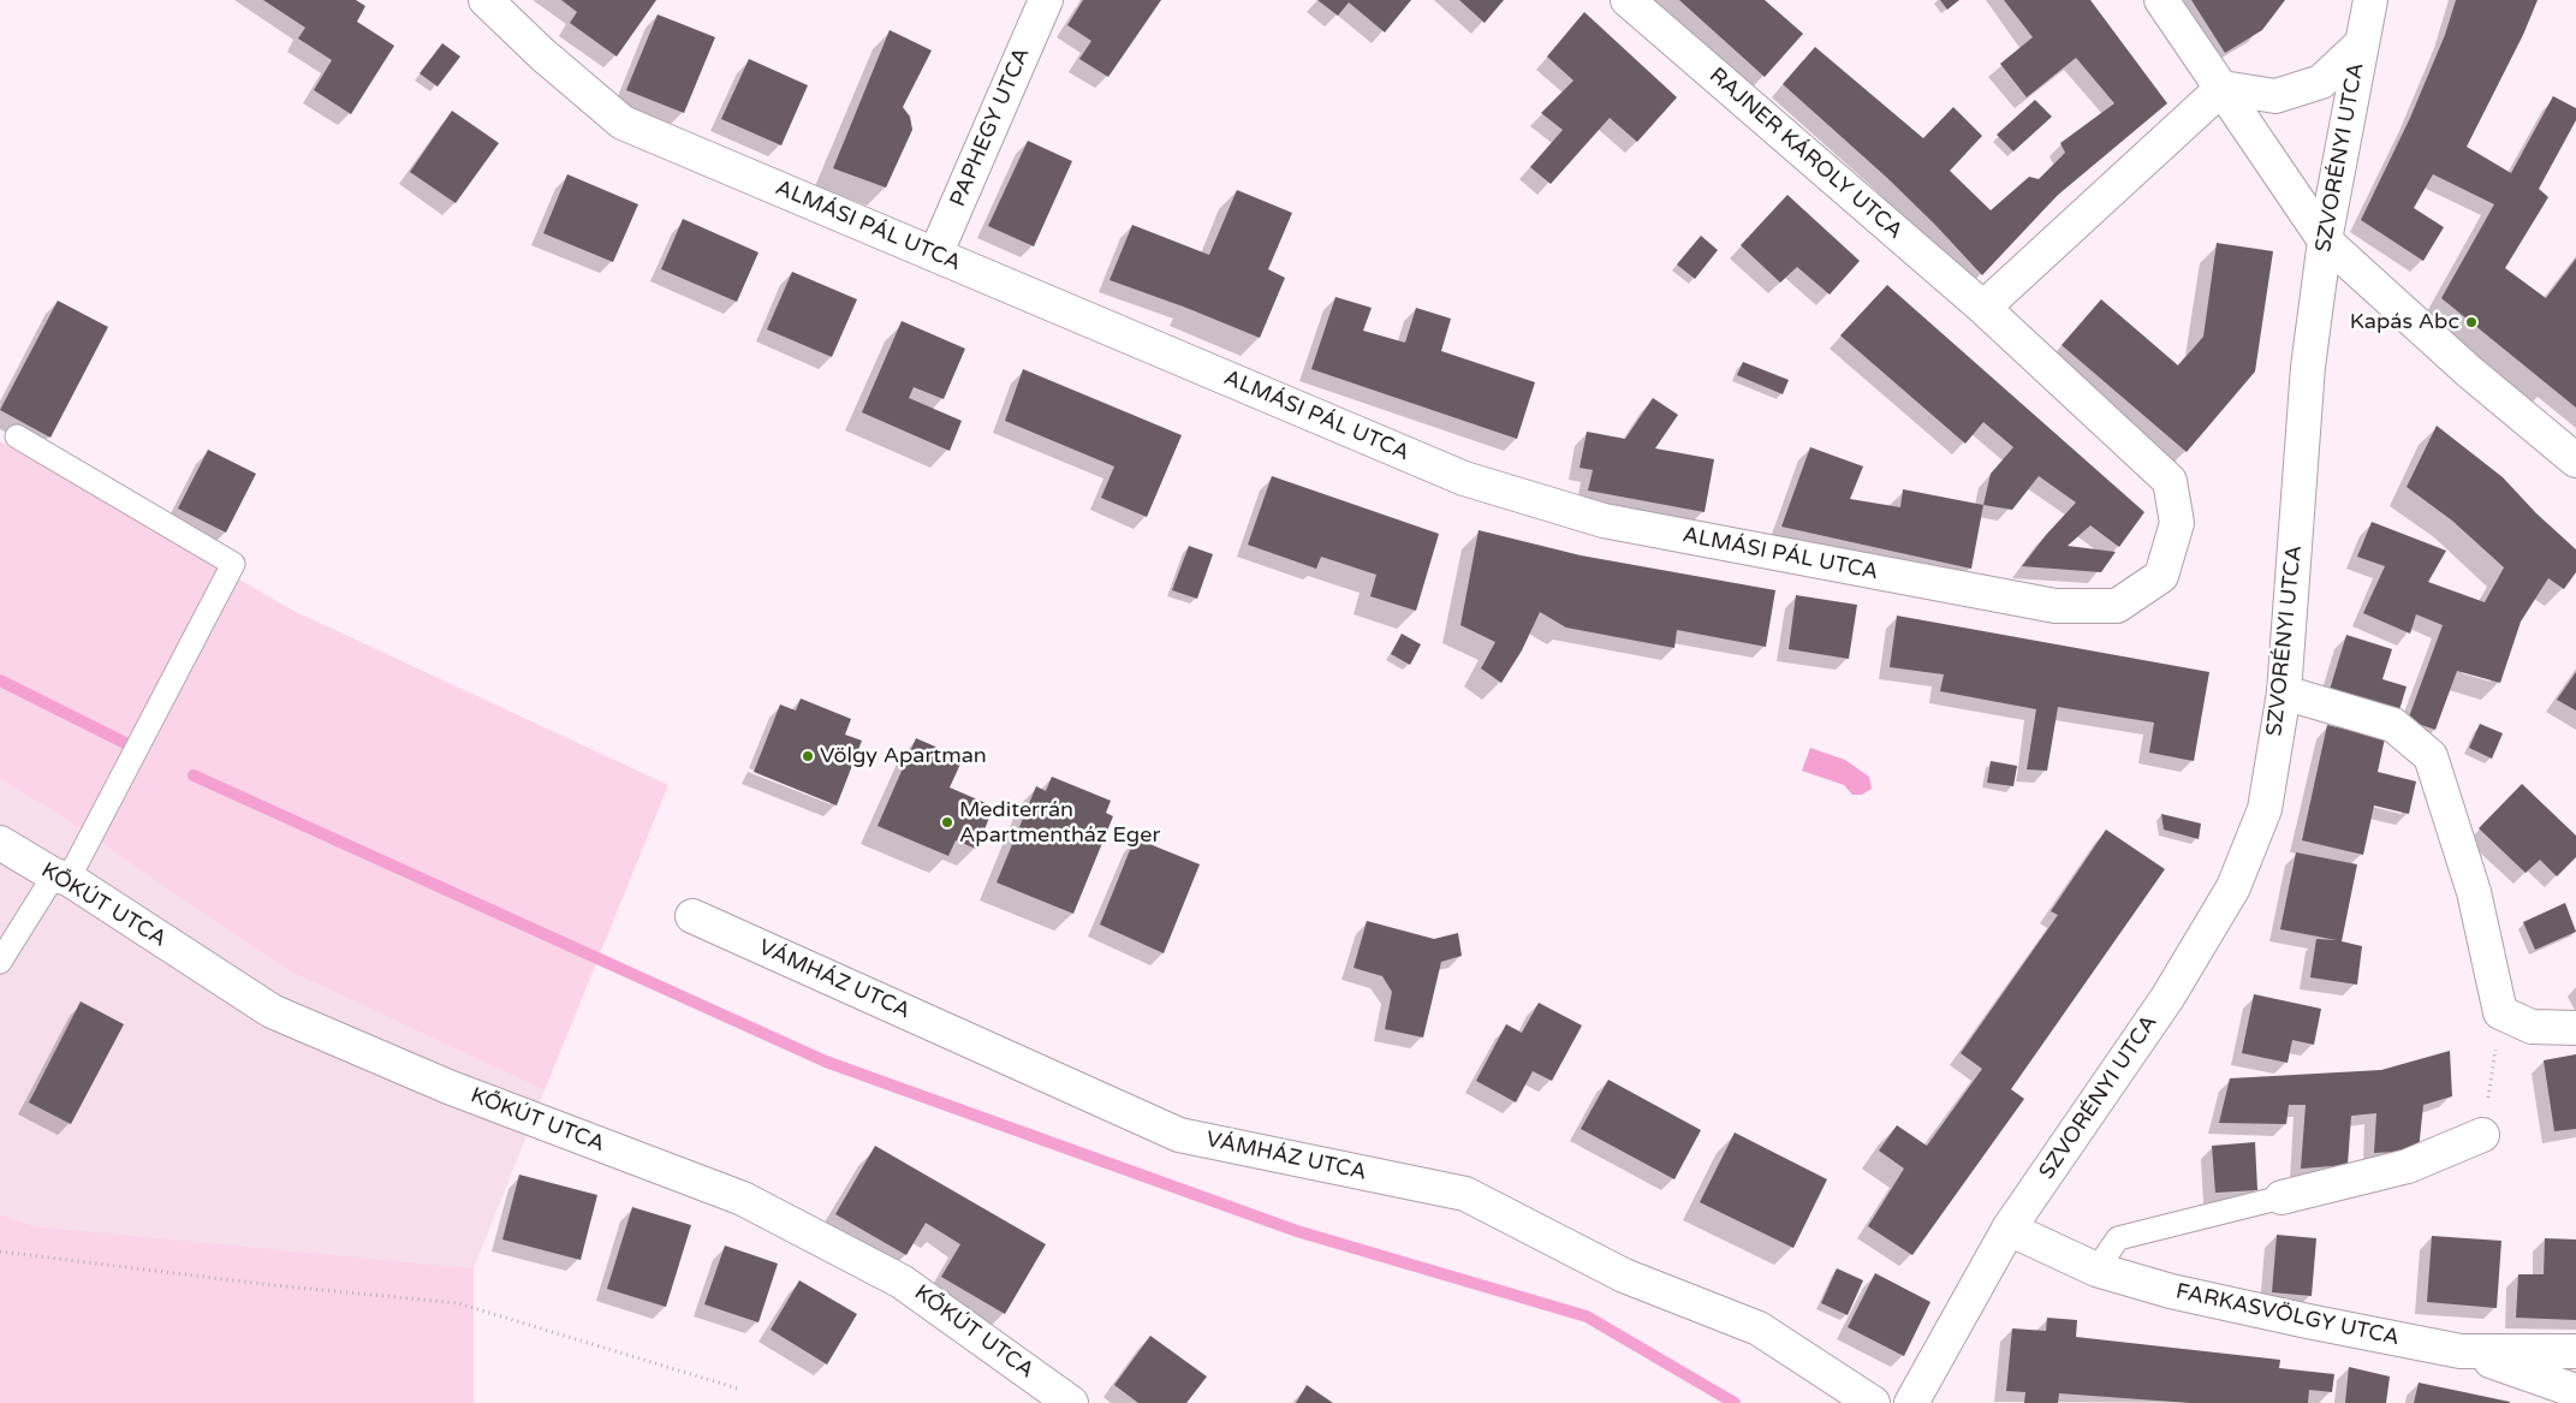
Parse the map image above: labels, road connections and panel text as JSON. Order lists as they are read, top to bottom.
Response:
{
  "streets": {
    "street": [
      "PAPHEGY UTCA",
      "RAJNER KÁROLY UTCA",
      "SZVORÉNYI UTCA",
      "ALMÁSI PÁL UTCA",
      "KŐKÚT UTCA",
      "VÁMHÁZ UTCA",
      "FARKASVÖLGY UTCA"
    ]
  },
  "crossings": [
    ["PAPHEGY UTCA", "ALMÁSI PÁL UTCA"],
    ["RAJNER KÁROLY UTCA", "ALMÁSI PÁL UTCA"],
    ["SZVORÉNYI UTCA", "FARKASVÖLGY UTCA"]
  ],
  "places": ["Kapás Abc", "Völgy Apartman", "Mediterrán Apartmentház Eger"]
}
